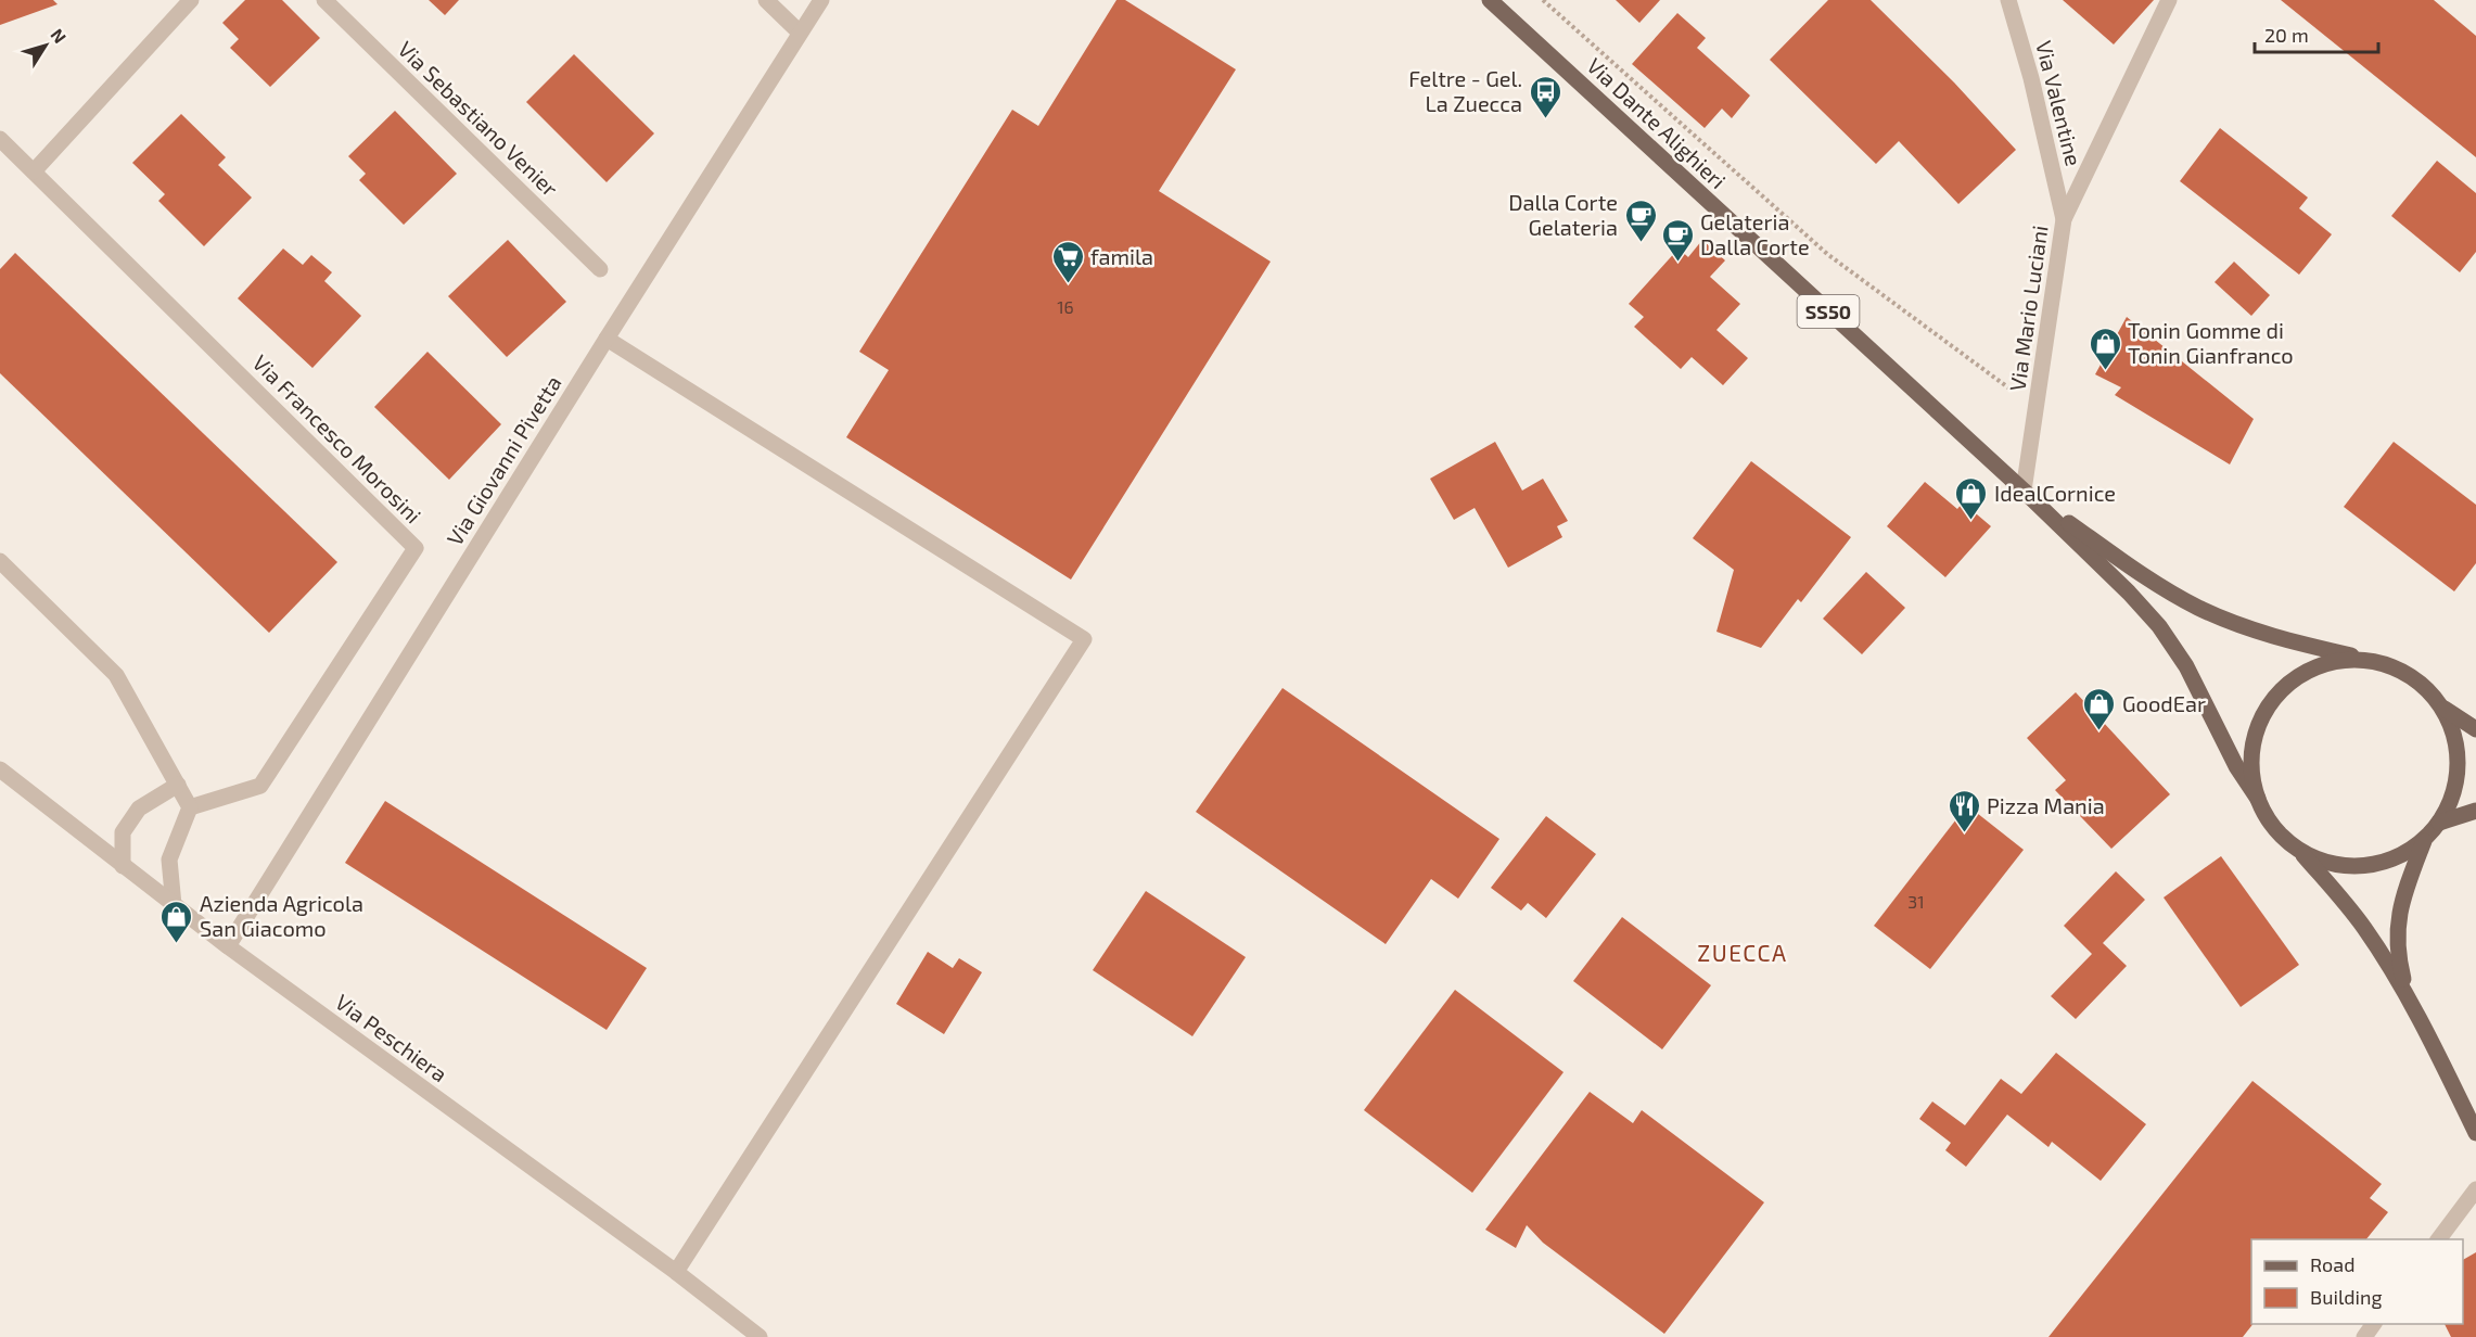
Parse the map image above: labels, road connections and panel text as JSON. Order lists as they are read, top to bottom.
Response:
{
  "streets": {
    "main road": ["Via Dante Alighieri", "SS50"],
    "street": [
      "Via Valentine",
      "Via Sebastiano Venier",
      "Via Mario Luciani",
      "Via Francesco Morosini",
      "Via Giovanni Pivetta",
      "Via Peschiera"
    ]
  },
  "crossings": [
    ["Via Valentine", "Via Mario Luciani"],
    ["Via Dante Alighieri", "Via Mario Luciani"],
    ["Via Giovanni Pivetta", "Via Peschiera"]
  ],
  "districts": ["ZUECCA"],
  "places": {
    "bus stop": ["Feltre - Gel. La Zuecca"],
    "cafe": ["Dalla Corte Gelateria", "Gelateria Dalla Corte"],
    "supermarket": ["famila"],
    "shop": [
      "Tonin Gomme di Tonin Gianfranco",
      "IdealCornice",
      "GoodEar",
      "Azienda Agricola San Giacomo"
    ],
    "restaurant": ["Pizza Mania"]
  },
  "house_numbers": ["16", "31"],
  "legend": ["Road", "Building"],
  "scale_bar": "20 m",
  "north": "top right"
}
